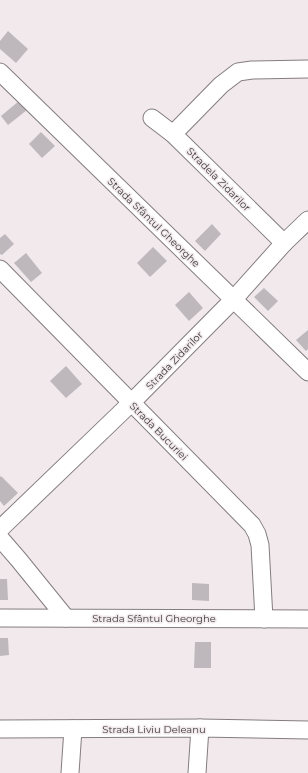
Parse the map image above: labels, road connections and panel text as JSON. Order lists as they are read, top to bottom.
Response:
{
  "streets": {
    "street": [
      "Stradela Zidarilor",
      "Strada Sfântul Gheorghe",
      "Strada Zidarilor",
      "Strada Bucuriei",
      "Strada Liviu Deleanu"
    ]
  },
  "crossings": [
    ["Stradela Zidarilor", "Strada Zidarilor"],
    ["Strada Sfântul Gheorghe", "Strada Zidarilor"],
    ["Strada Sfântul Gheorghe", "Strada Bucuriei"],
    ["Strada Zidarilor", "Strada Bucuriei"]
  ]
}
